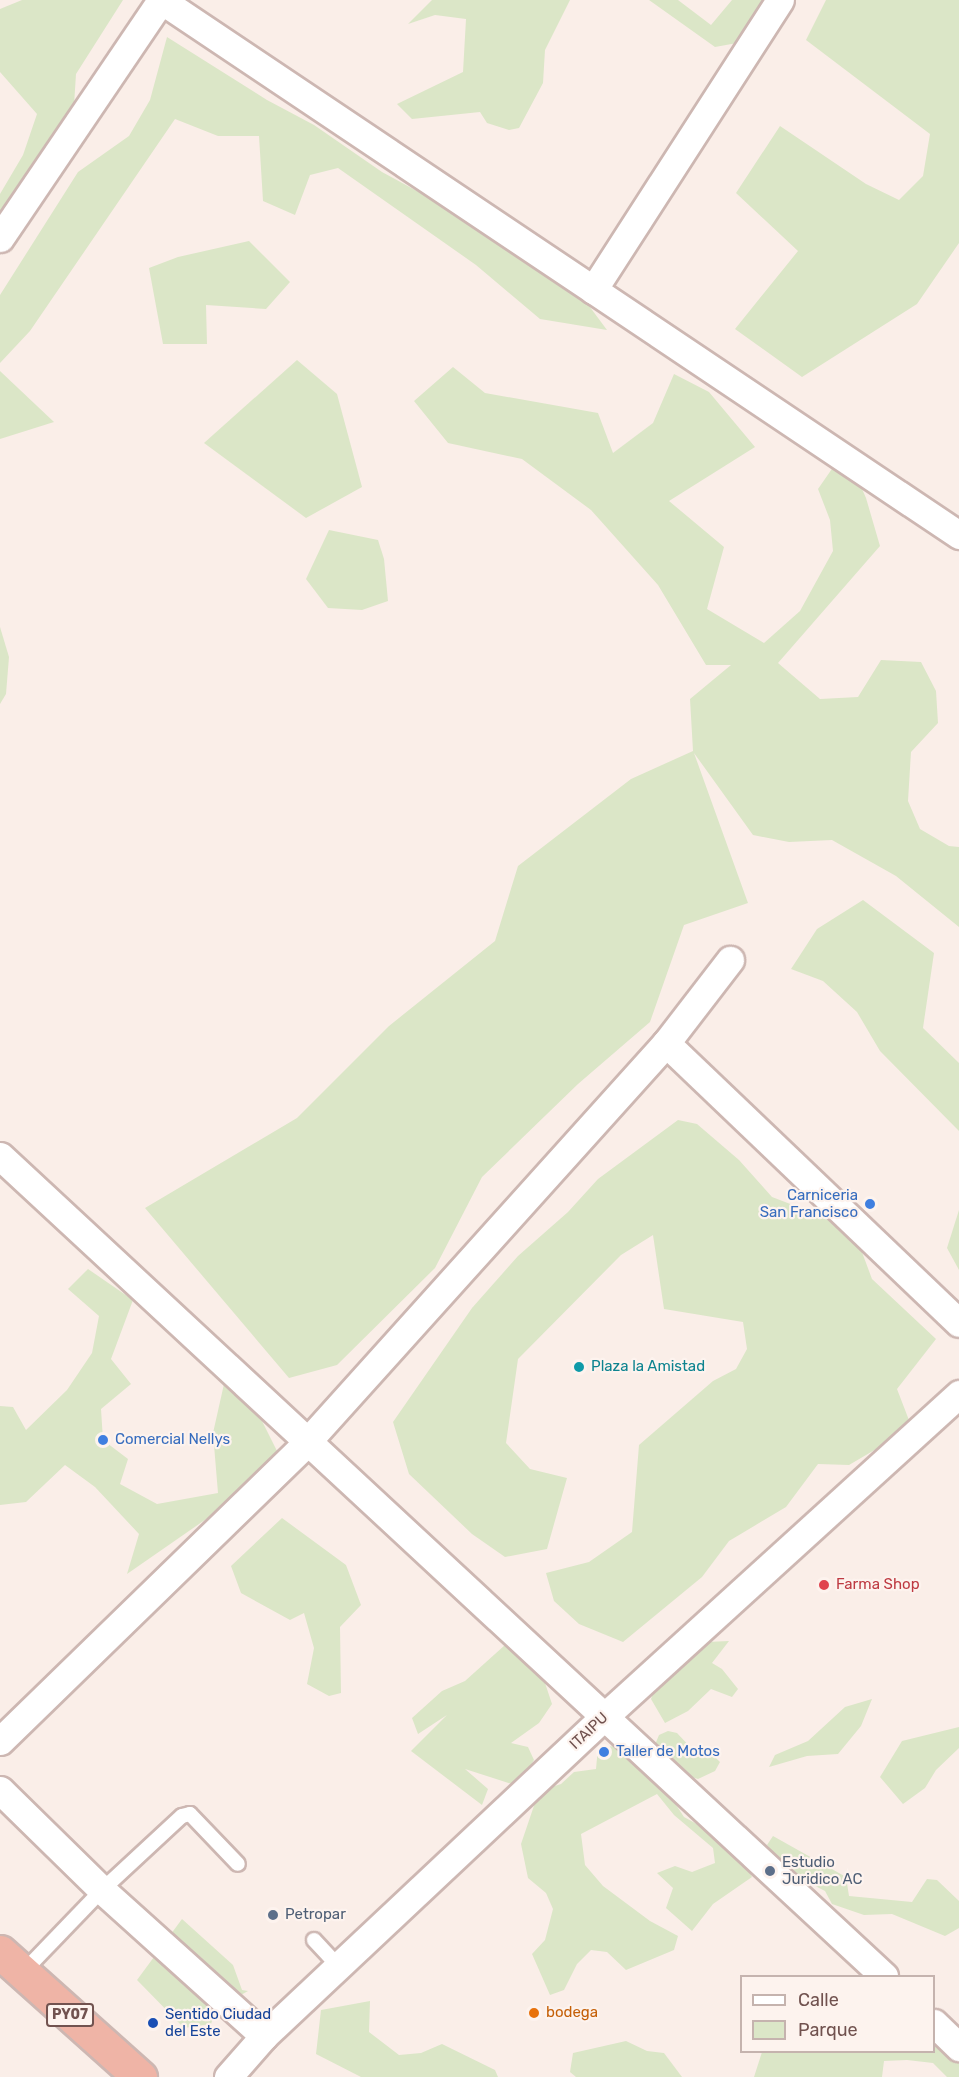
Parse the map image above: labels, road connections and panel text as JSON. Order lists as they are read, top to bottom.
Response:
{
  "streets": {
    "highway": ["PY07"],
    "street": ["ITAIPU"]
  },
  "places": [
    "Carniceria San Francisco",
    "Plaza la Amistad",
    "Comercial Nellys",
    "Farma Shop",
    "Taller de Motos",
    "Estudio Juridico AC",
    "Petropar",
    "bodega",
    "Sentido Ciudad del Este"
  ],
  "legend": ["Calle", "Parque"]
}
